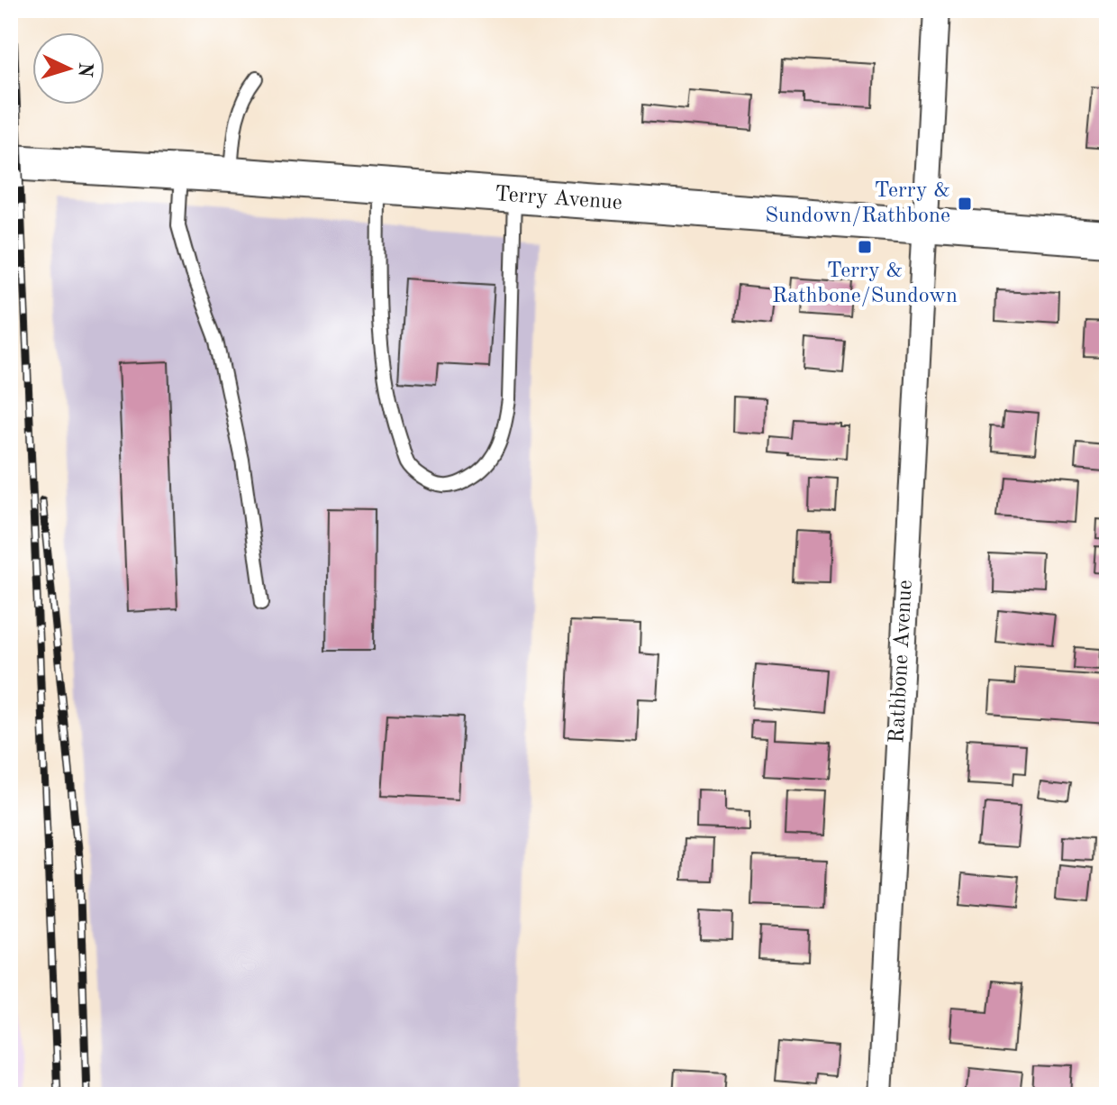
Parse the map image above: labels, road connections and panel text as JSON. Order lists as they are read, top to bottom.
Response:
{
  "streets": {
    "street": ["Terry Avenue", "Rathbone Avenue"]
  },
  "crossings": [
    ["Terry Avenue", "Rathbone Avenue"]
  ],
  "places": {
    "transit": ["Terry & Sundown/Rathbone", "Terry & Rathbone/Sundown"]
  },
  "north": "right"
}
